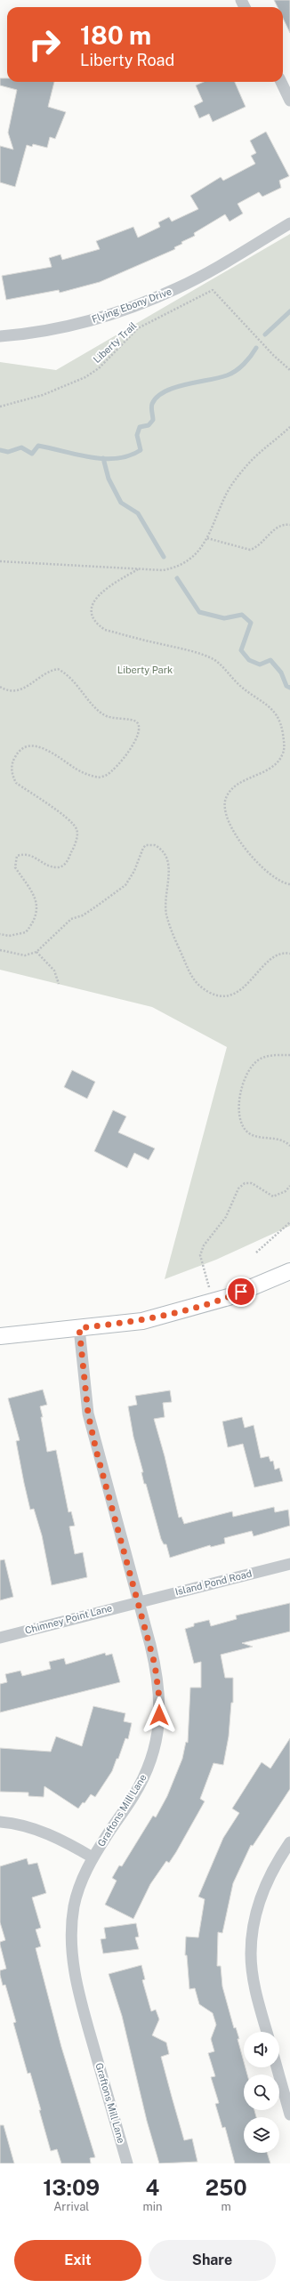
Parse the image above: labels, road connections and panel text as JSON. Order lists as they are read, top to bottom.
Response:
{
  "streets": {
    "street": [
      "Flying Ebony Drive",
      "Island Pond Road",
      "Chimney Point Lane",
      "Graftons Mill Lane"
    ],
    "path": ["Liberty Trail"]
  },
  "crossings": [
    ["Island Pond Road", "Chimney Point Lane"],
    ["Island Pond Road", "Graftons Mill Lane"],
    ["Chimney Point Lane", "Graftons Mill Lane"]
  ],
  "parks": ["Liberty Park"],
  "page": {
    "turn": ["180 m", "Liberty Road"],
    "eta": [
      "13:09",
      "Arrival",
      "4",
      "min",
      "250",
      "m"
    ],
    "buttons": ["Exit", "Share"]
  }
}
